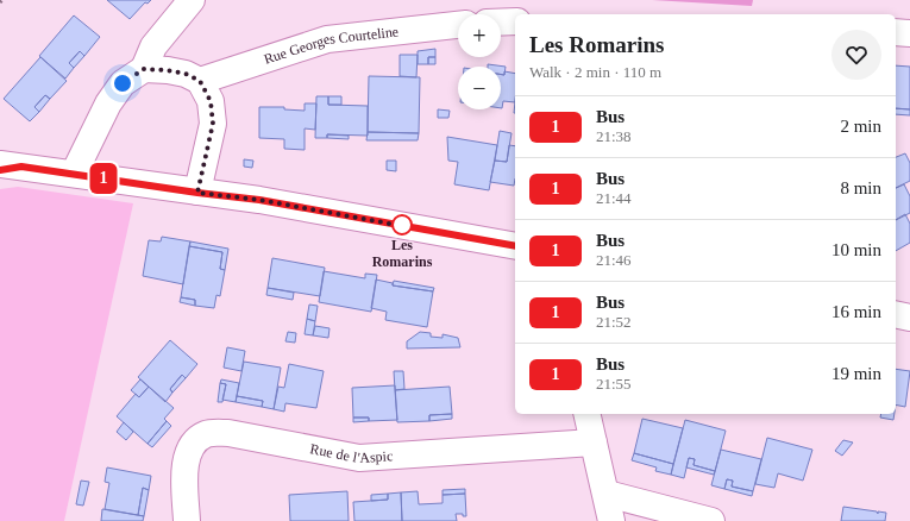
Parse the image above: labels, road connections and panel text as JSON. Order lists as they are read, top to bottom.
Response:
{
  "streets": {
    "street": ["Rue Georges Courteline", "Rue de l'Aspic"]
  },
  "places": ["Les Romarins"],
  "lines": ["bus line 1"],
  "page": {
    "on_map": "1",
    "map_buttons": ["+", "−"],
    "heading": ["Les Romarins", "Walk · 2 min · 110 m"],
    "list": [
      {
        "mark": "1",
        "name": "Bus",
        "note": "21:38",
        "value": "2 min"
      },
      {
        "mark": "1",
        "name": "Bus",
        "note": "21:44",
        "value": "8 min"
      },
      {
        "mark": "1",
        "name": "Bus",
        "note": "21:46",
        "value": "10 min"
      },
      {
        "mark": "1",
        "name": "Bus",
        "note": "21:52",
        "value": "16 min"
      },
      {
        "mark": "1",
        "name": "Bus",
        "note": "21:55",
        "value": "19 min"
      }
    ]
  }
}
